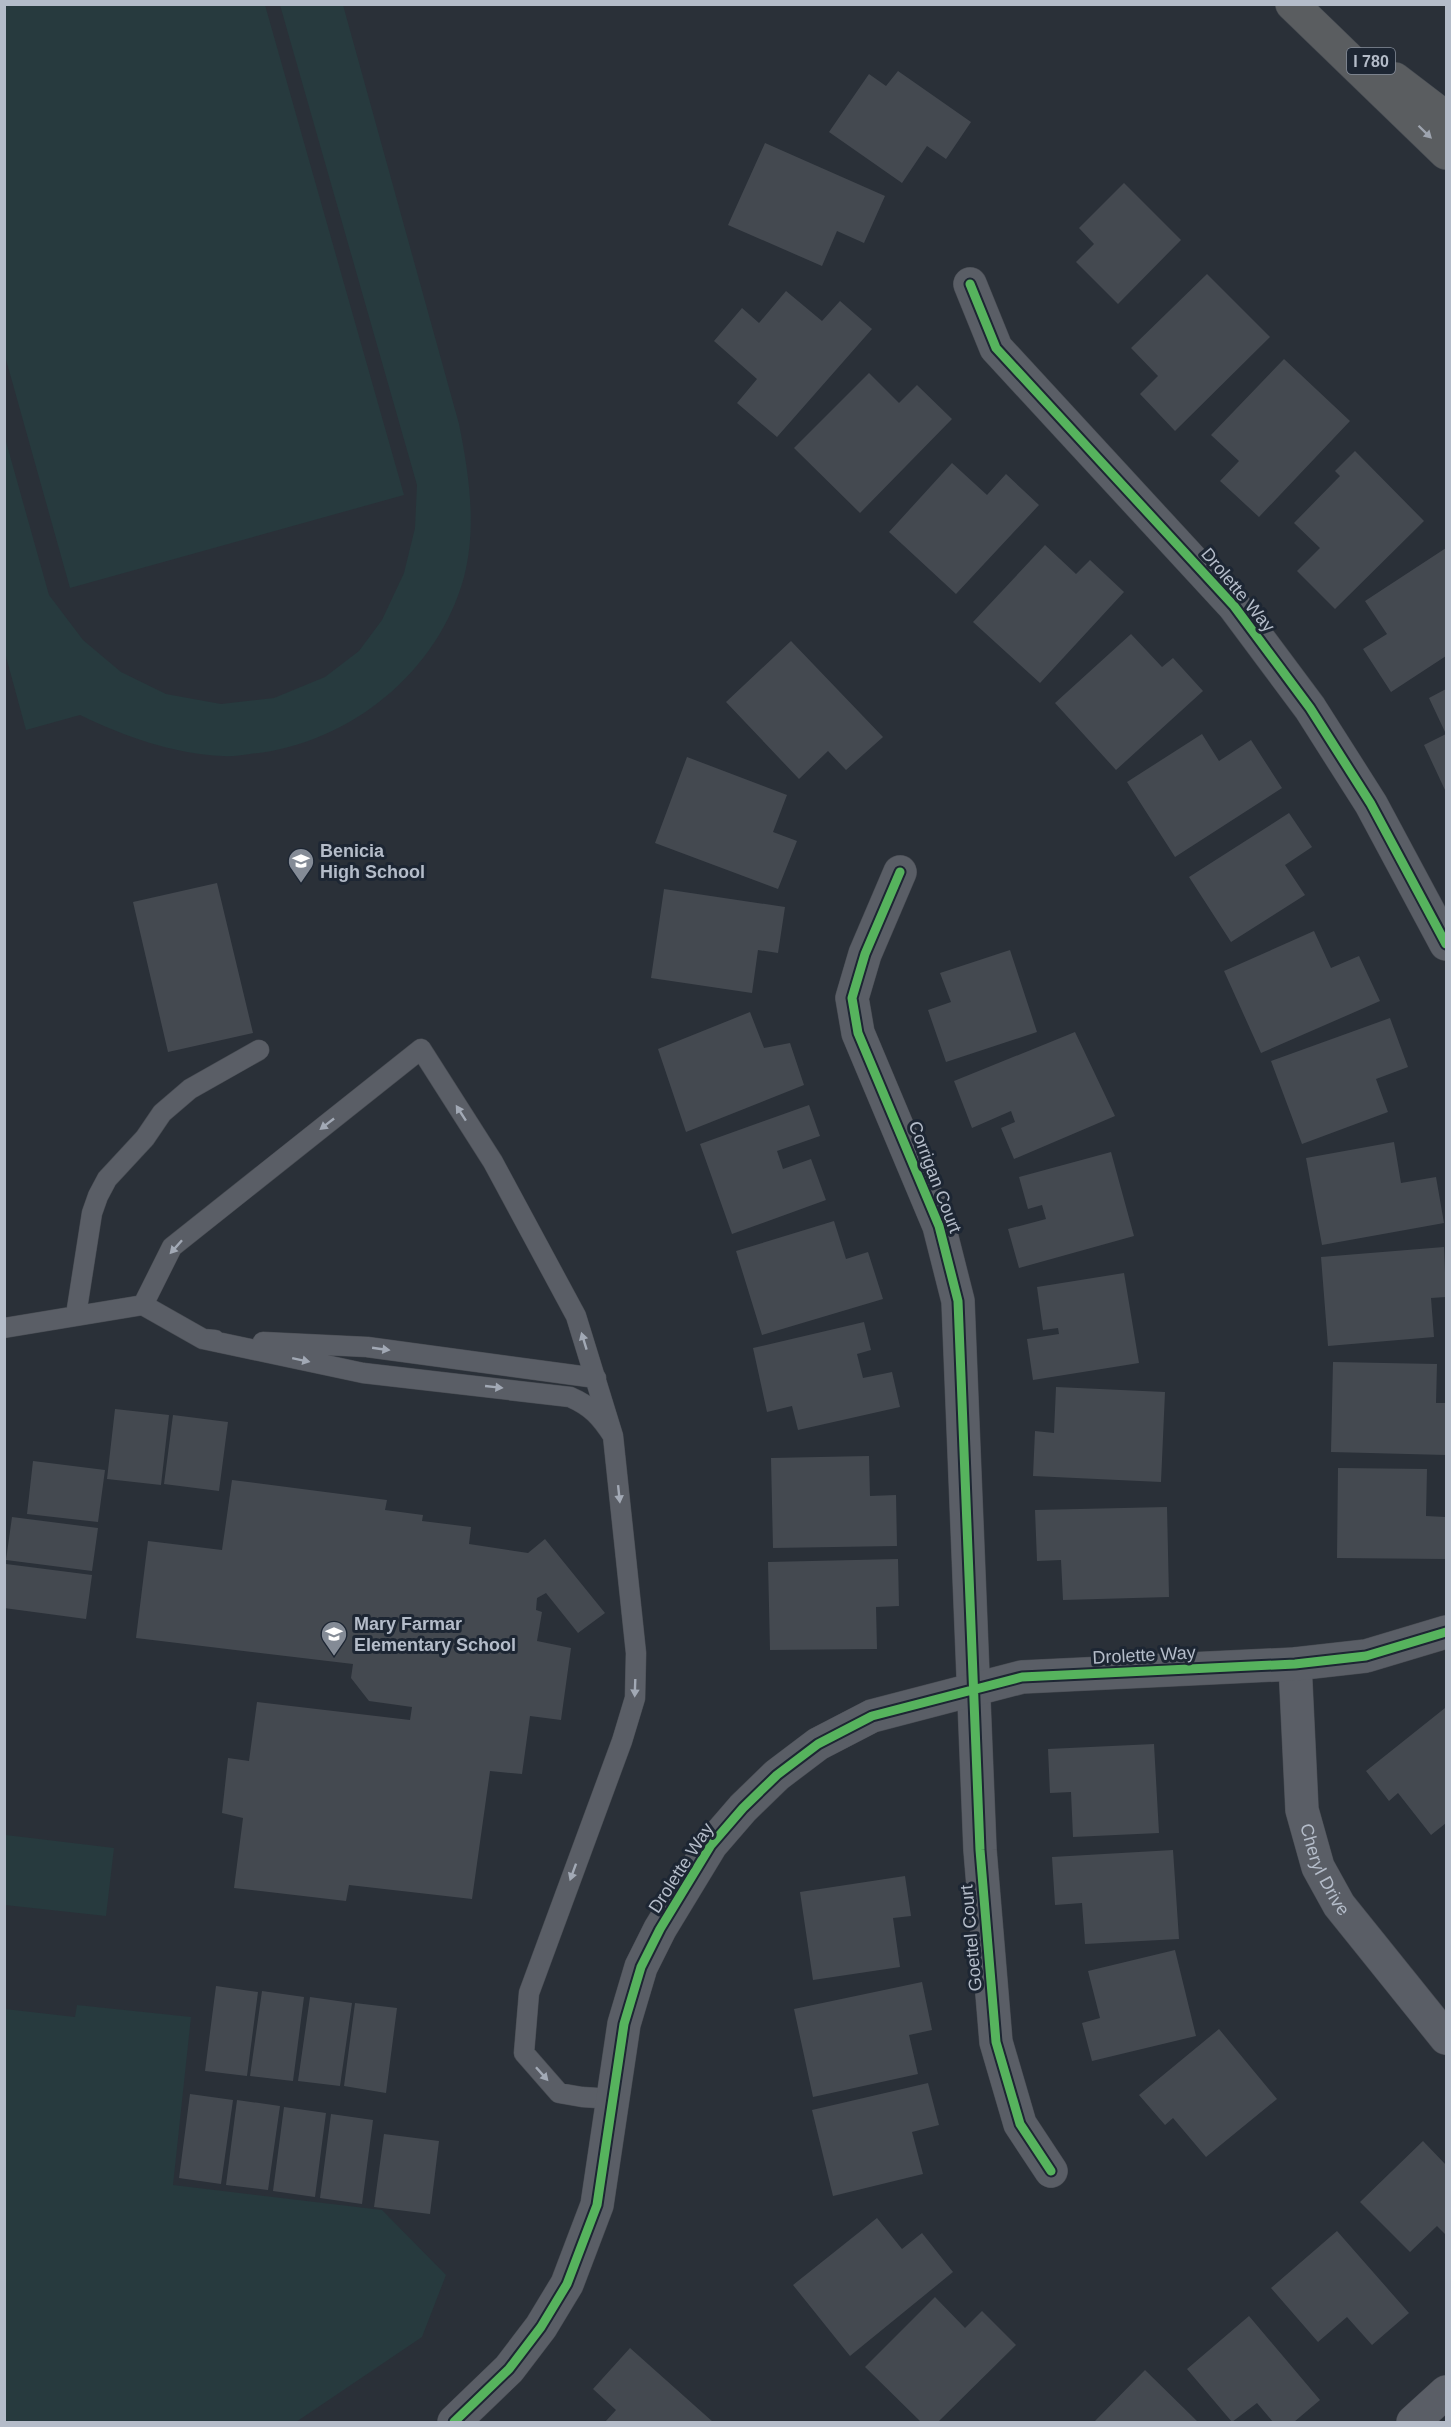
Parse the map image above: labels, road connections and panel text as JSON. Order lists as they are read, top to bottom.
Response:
{
  "streets": {
    "highway": ["I 780"],
    "street": [
      "Drolette Way",
      "Corrigan Court",
      "Cheryl Drive",
      "Goettel Court"
    ]
  },
  "crossings": [
    ["Drolette Way", "Corrigan Court"],
    ["Drolette Way", "Cheryl Drive"],
    ["Drolette Way", "Goettel Court"],
    ["Corrigan Court", "Goettel Court"]
  ],
  "places": {
    "school or university": ["Benicia High School", "Mary Farmar Elementary School"]
  }
}
